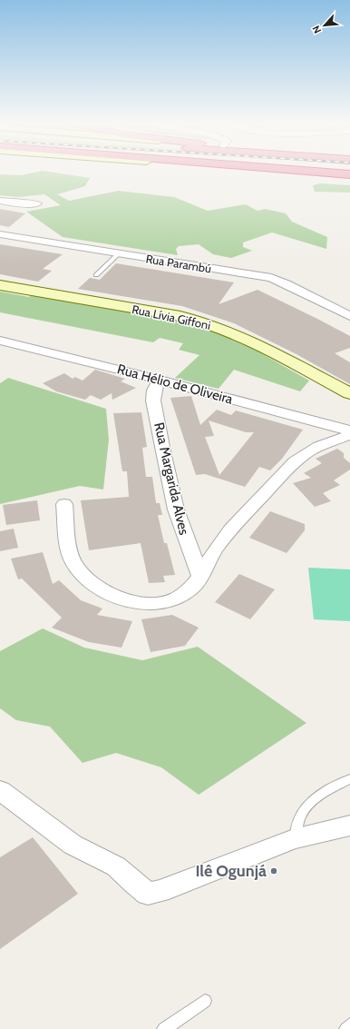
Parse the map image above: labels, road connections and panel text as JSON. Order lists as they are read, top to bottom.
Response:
{
  "streets": {
    "main road": ["Rua Lívia Giffoni"],
    "street": ["Rua Parambú", "Rua Hélio de Oliveira", "Rua Margarida Alves"]
  },
  "crossings": [
    ["Rua Hélio de Oliveira", "Rua Margarida Alves"]
  ],
  "places": ["Ilê Ogunjá"],
  "north": "bottom left"
}
